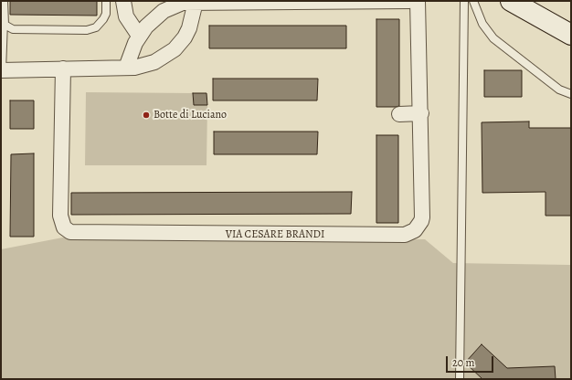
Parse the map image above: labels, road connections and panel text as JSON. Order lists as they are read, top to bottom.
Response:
{
  "streets": {
    "street": ["VIA CESARE BRANDI"]
  },
  "places": ["Botte di Luciano"],
  "scale_bar": "20 m"
}
